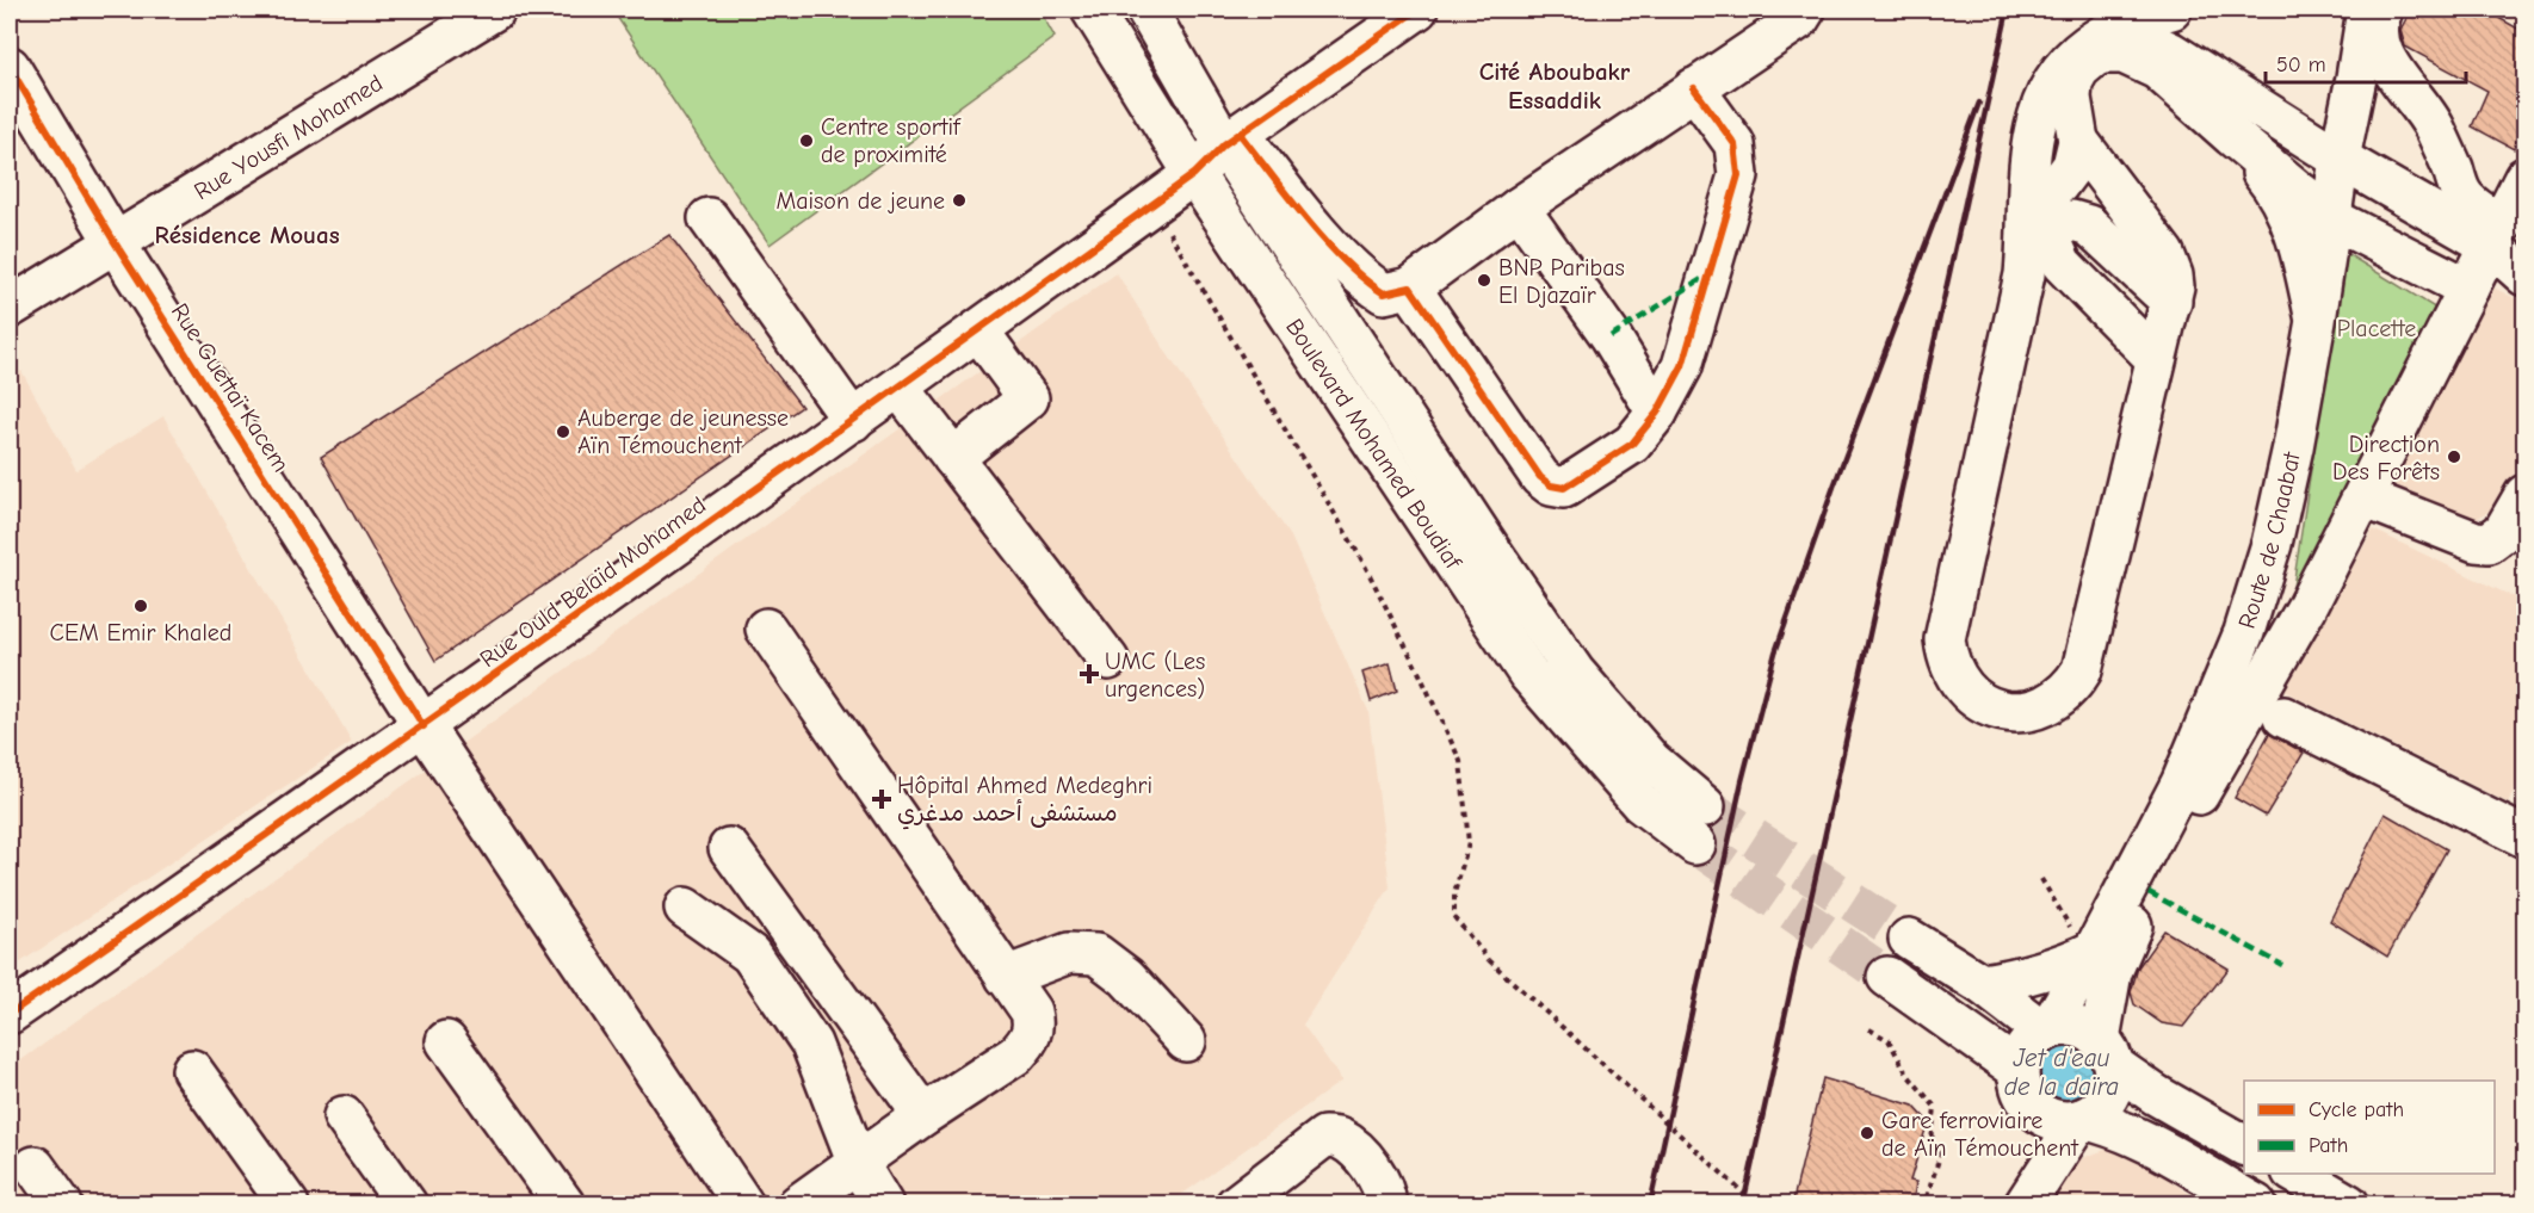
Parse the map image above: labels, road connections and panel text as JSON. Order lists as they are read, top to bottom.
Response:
{
  "streets": {
    "street": [
      "Rue Yousfi Mohamed",
      "Rue Guettaï Kacem",
      "Boulevard Mohamed Boudiaf",
      "Route de Chaabat",
      "Rue Ould Belaïd Mohamed"
    ]
  },
  "crossings": [
    ["Rue Yousfi Mohamed", "Rue Guettaï Kacem"],
    ["Rue Guettaï Kacem", "Rue Ould Belaïd Mohamed"],
    ["Boulevard Mohamed Boudiaf", "Rue Ould Belaïd Mohamed"]
  ],
  "districts": ["Cité Aboubakr Essaddik", "Résidence Mouas"],
  "water": ["Jet d'eau de la daïra"],
  "parks": ["Placette"],
  "places": {
    "other": [
      "Centre sportif de proximité",
      "Maison de jeune",
      "BNP Paribas El Djazaïr",
      "Auberge de jeunesse Aïn Témouchent",
      "Direction Des Forêts",
      "CEM Emir Khaled",
      "Gare ferroviaire de Aïn Témouchent"
    ],
    "health": ["UMC (Les urgences)", "Hôpital Ahmed Medeghri مستشفى أحمد مدغري"]
  },
  "legend": ["Cycle path", "Path"],
  "scale_bar": "50 m"
}
